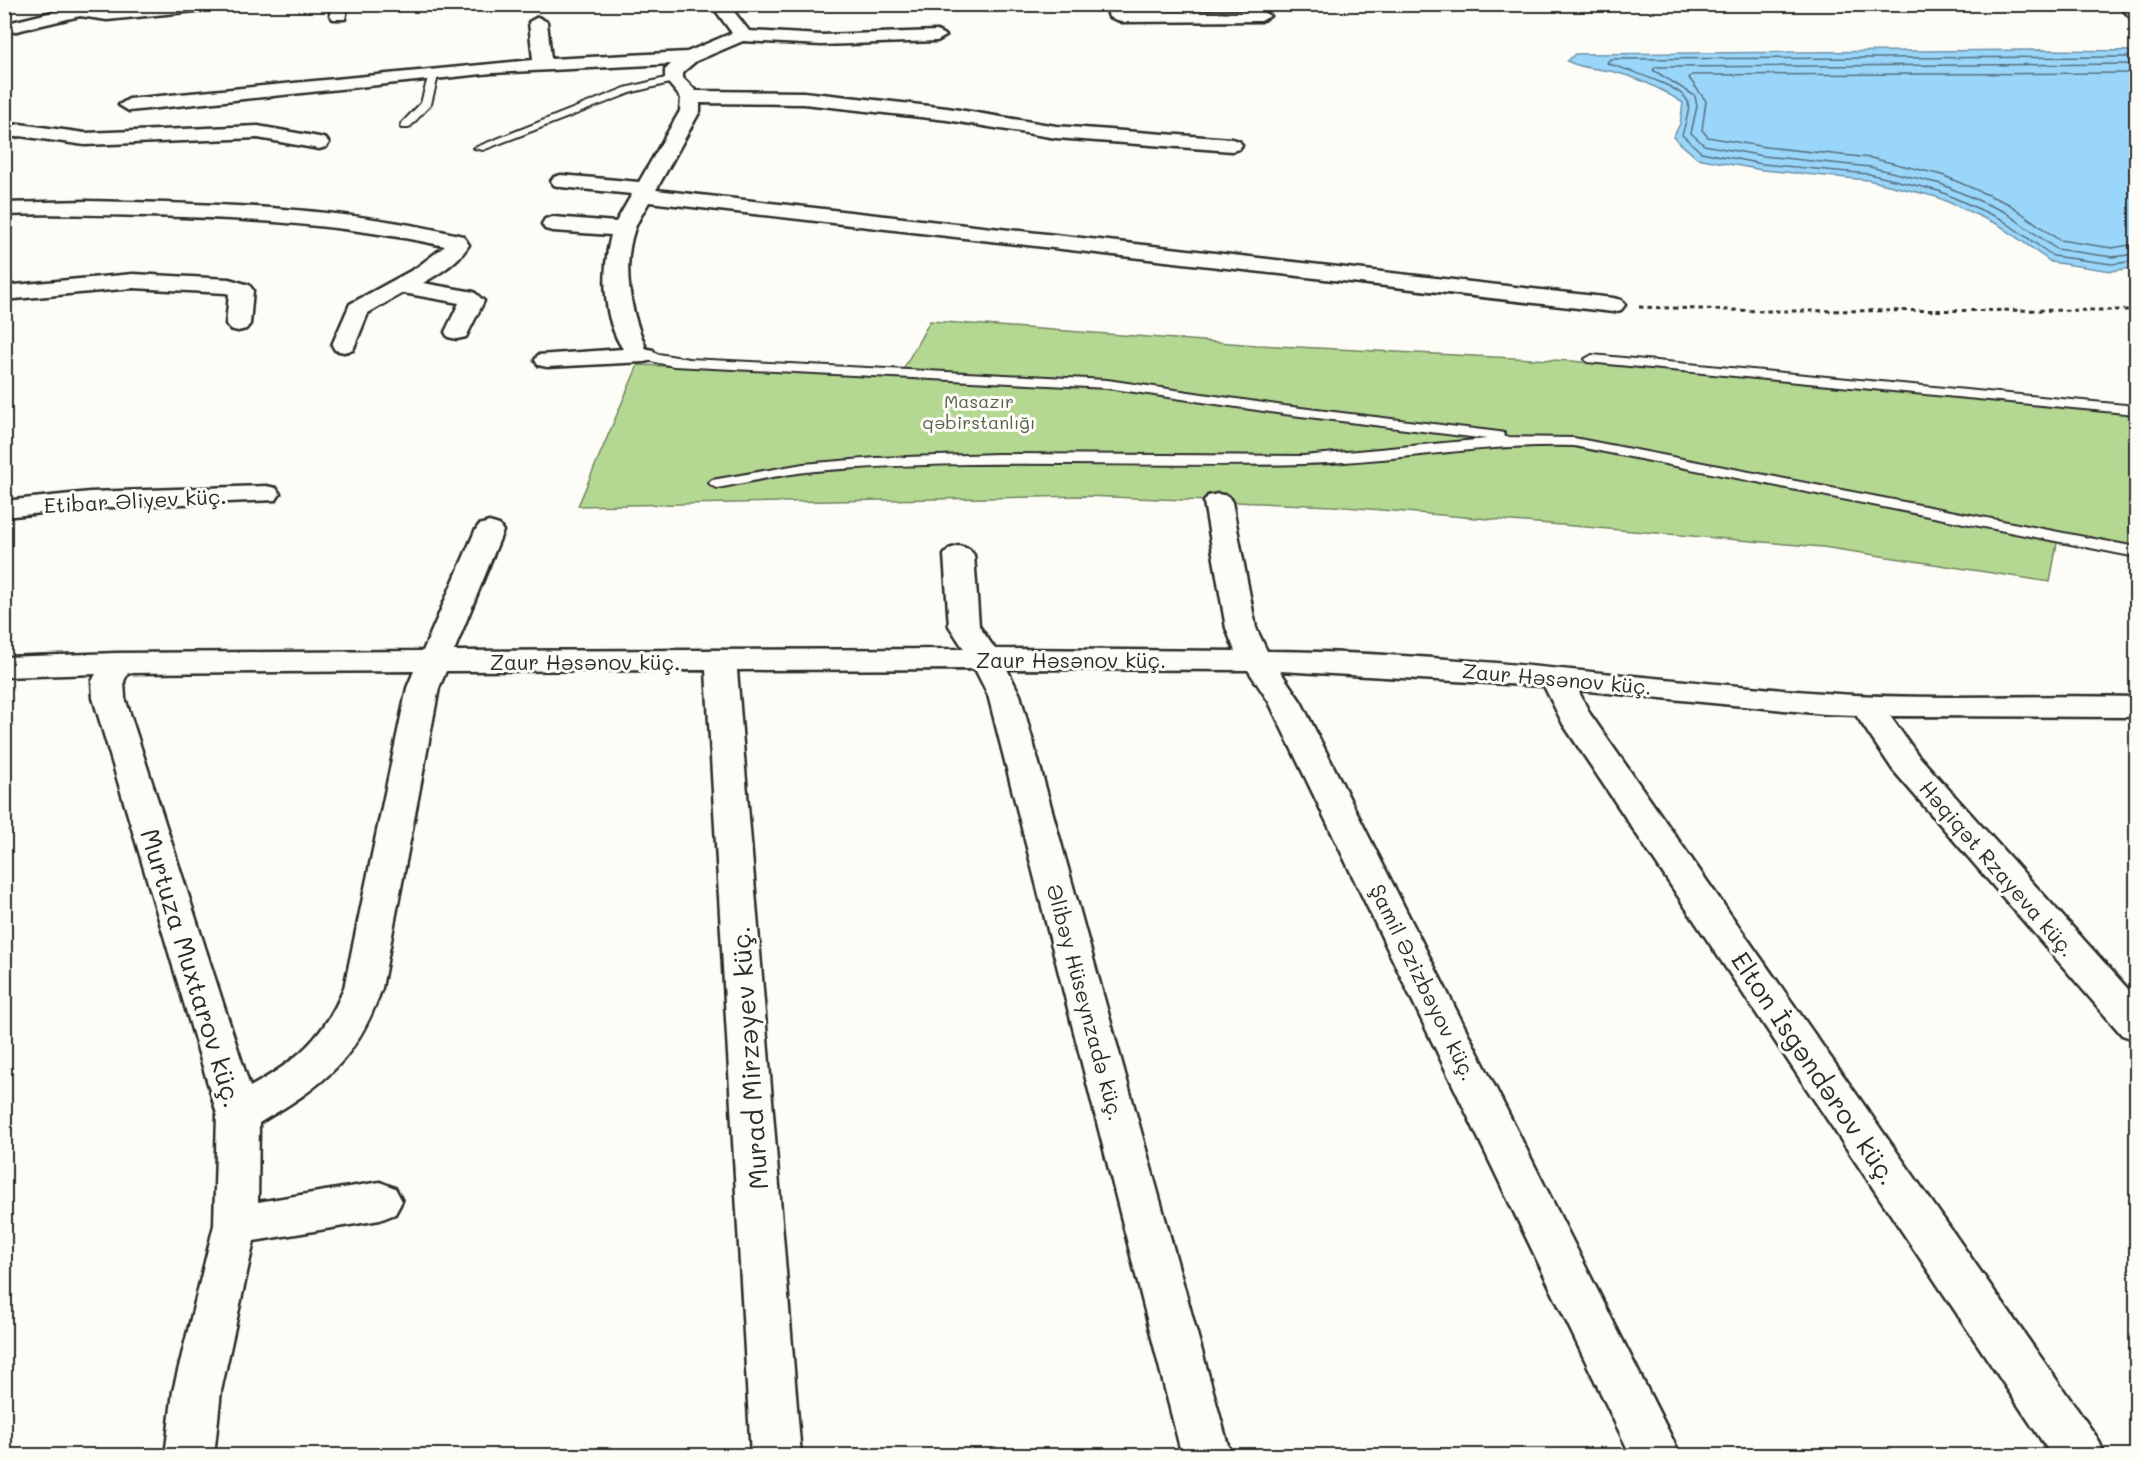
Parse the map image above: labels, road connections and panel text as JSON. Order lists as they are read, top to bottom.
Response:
{
  "streets": {
    "street": [
      "Etibar Əliyev küç.",
      "Zaur Həsənov küç.",
      "Həqiqət Rzayeva küç.",
      "Murtuza Muxtarov küç.",
      "Şamil Əzizbəyov küç.",
      "Əlibəy Hüseynzadə küç.",
      "Murad Mirzəyev küç.",
      "Elton İsgəndərov küç."
    ]
  },
  "crossings": [
    ["Zaur Həsənov küç.", "Həqiqət Rzayeva küç."],
    ["Zaur Həsənov küç.", "Murtuza Muxtarov küç."],
    ["Zaur Həsənov küç.", "Şamil Əzizbəyov küç."],
    ["Zaur Həsənov küç.", "Əlibəy Hüseynzadə küç."],
    ["Zaur Həsənov küç.", "Murad Mirzəyev küç."],
    ["Zaur Həsənov küç.", "Elton İsgəndərov küç."]
  ],
  "parks": ["Masazır qəbirstanlığı"]
}
